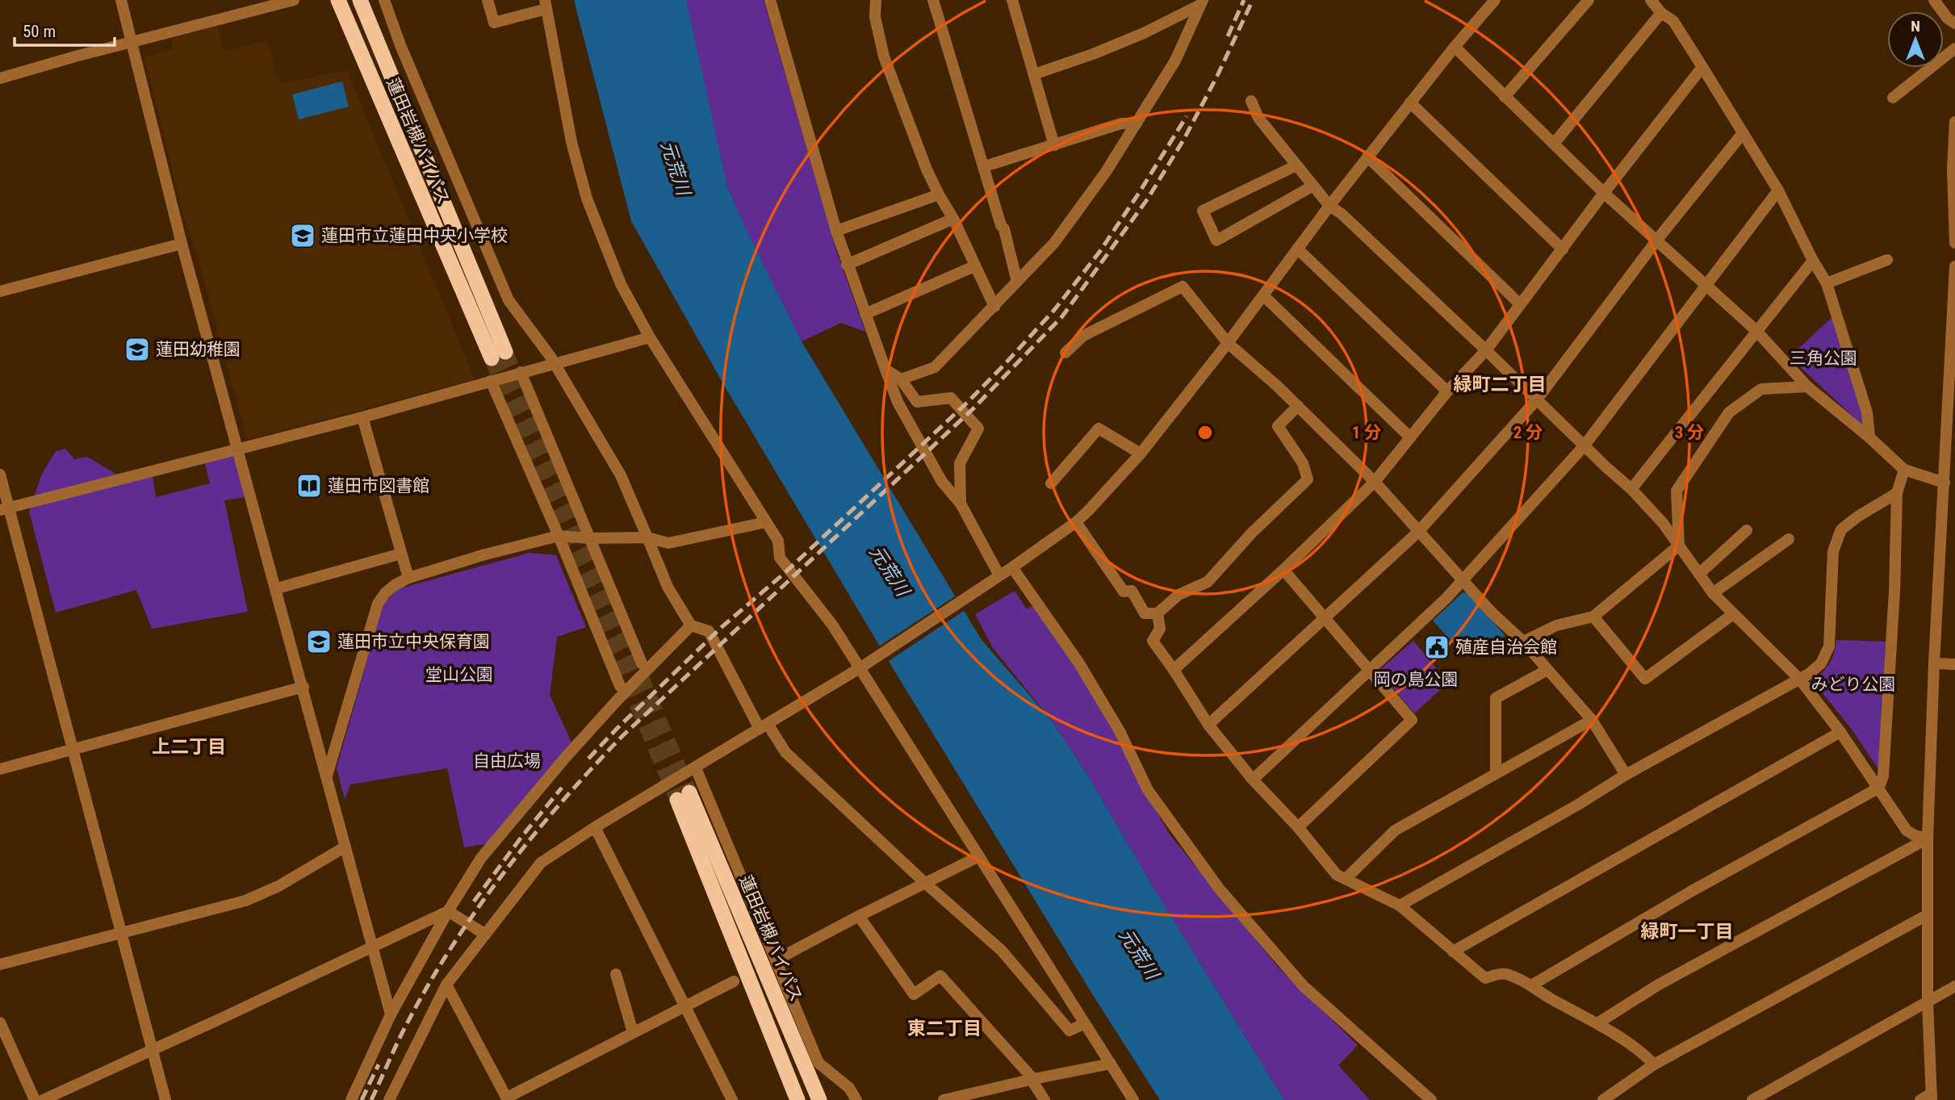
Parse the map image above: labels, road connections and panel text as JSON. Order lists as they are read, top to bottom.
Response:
{
  "streets": {
    "highway": ["蓮田岩槻バイパス"]
  },
  "districts": [
    "緑町二丁目",
    "上二丁目",
    "緑町一丁目",
    "東二丁目"
  ],
  "water": ["元荒川"],
  "parks": [
    "三角公園",
    "堂山公園",
    "岡の島公園",
    "みどり公園",
    "自由広場"
  ],
  "places": {
    "school or university": ["蓮田市立蓮田中央小学校", "蓮田幼稚園", "蓮田市立中央保育園"],
    "library": ["蓮田市図書館"],
    "public building": ["殖産自治会館"]
  },
  "scale_bar": "50 m",
  "north": "top",
  "rings": ["1 分", "2 分", "3 分"]
}
